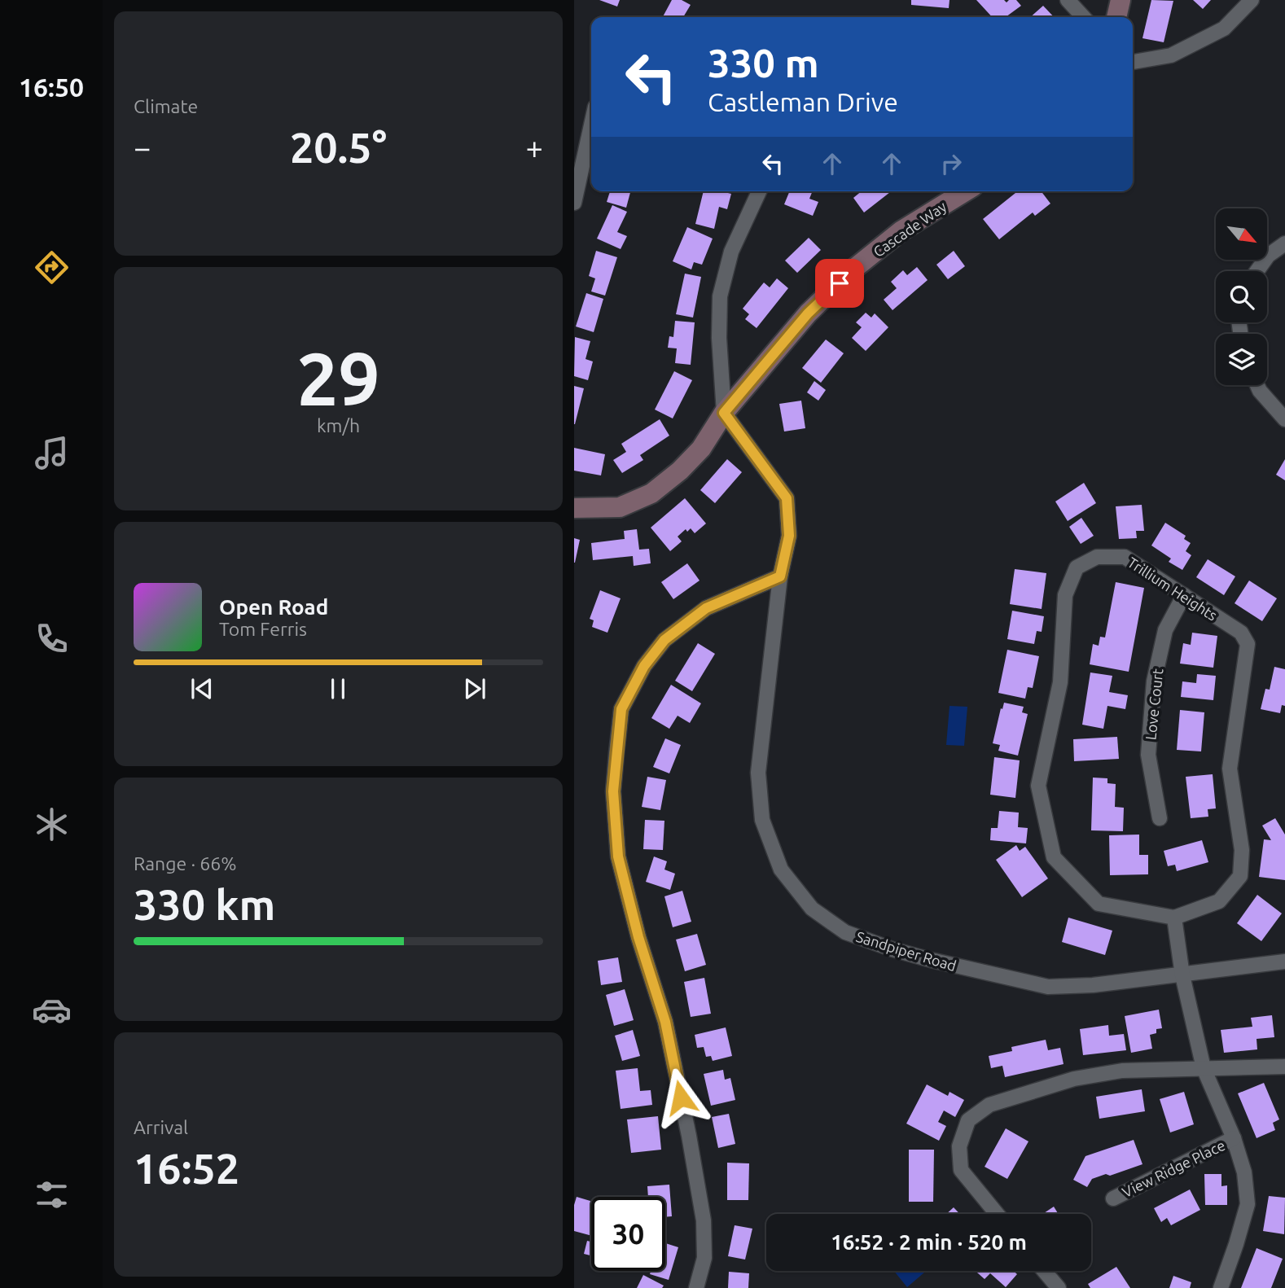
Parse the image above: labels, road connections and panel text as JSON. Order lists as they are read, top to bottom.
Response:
{
  "streets": {
    "street": [
      "Cascade Way",
      "Trillium Heights",
      "Love Court",
      "Sandpiper Road",
      "View Ridge Place"
    ]
  },
  "crossings": [
    ["Cascade Way", "Sandpiper Road"],
    ["Trillium Heights", "Love Court"]
  ],
  "north": "bottom right",
  "page": {
    "tabs": "16:50",
    "tile": [
      "Climate",
      ["29", "km/h"],
      ["Range · 66%", "330 km"],
      ["Arrival", "16:52"]
    ],
    "turn": ["330 m", "Castleman Drive"],
    "heat": ["−", "20.5°", "+"],
    "song": ["Open Road", "Tom Ferris"],
    "limit": "30",
    "trip": "16:52 · 2 min · 520 m"
  }
}
